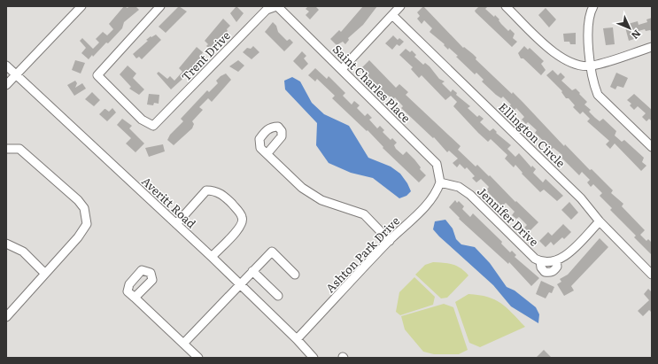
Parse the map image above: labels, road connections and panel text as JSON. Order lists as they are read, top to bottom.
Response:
{
  "streets": {
    "street": [
      "Trent Drive",
      "Saint Charles Place",
      "Ellington Circle",
      "Averitt Road",
      "Jennifer Drive",
      "Ashton Park Drive"
    ]
  },
  "crossings": [
    ["Trent Drive", "Saint Charles Place"],
    ["Saint Charles Place", "Jennifer Drive"],
    ["Saint Charles Place", "Ashton Park Drive"],
    ["Ellington Circle", "Jennifer Drive"],
    ["Averitt Road", "Ashton Park Drive"],
    ["Jennifer Drive", "Ashton Park Drive"]
  ],
  "north": "bottom right"
}
